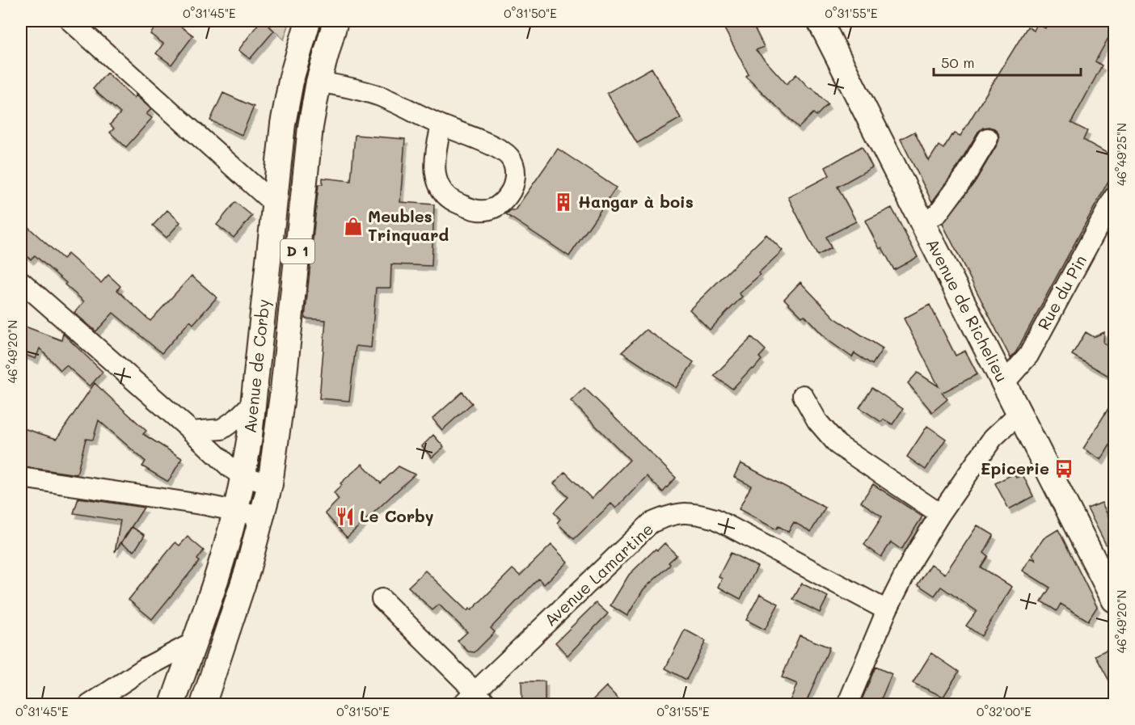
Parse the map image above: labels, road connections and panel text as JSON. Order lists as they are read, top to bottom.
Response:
{
  "streets": {
    "main road": ["D 1", "Avenue de Richelieu", "Avenue de Corby"],
    "street": ["Rue du Pin", "Avenue Lamartine"]
  },
  "crossings": [
    ["Rue du Pin", "Avenue de Richelieu"]
  ],
  "places": {
    "building": ["Hangar à bois"],
    "shop": ["Meubles Trinquard"],
    "bus stop": ["Epicerie"],
    "restaurant": ["Le Corby"]
  },
  "scale_bar": "50 m",
  "coordinates": [
    "0°31'45\"E",
    "0°31'50\"E",
    "0°31'55\"E",
    "46°49'25\"N",
    "46°49'20\"N",
    "0°32'00\"E"
  ]
}
